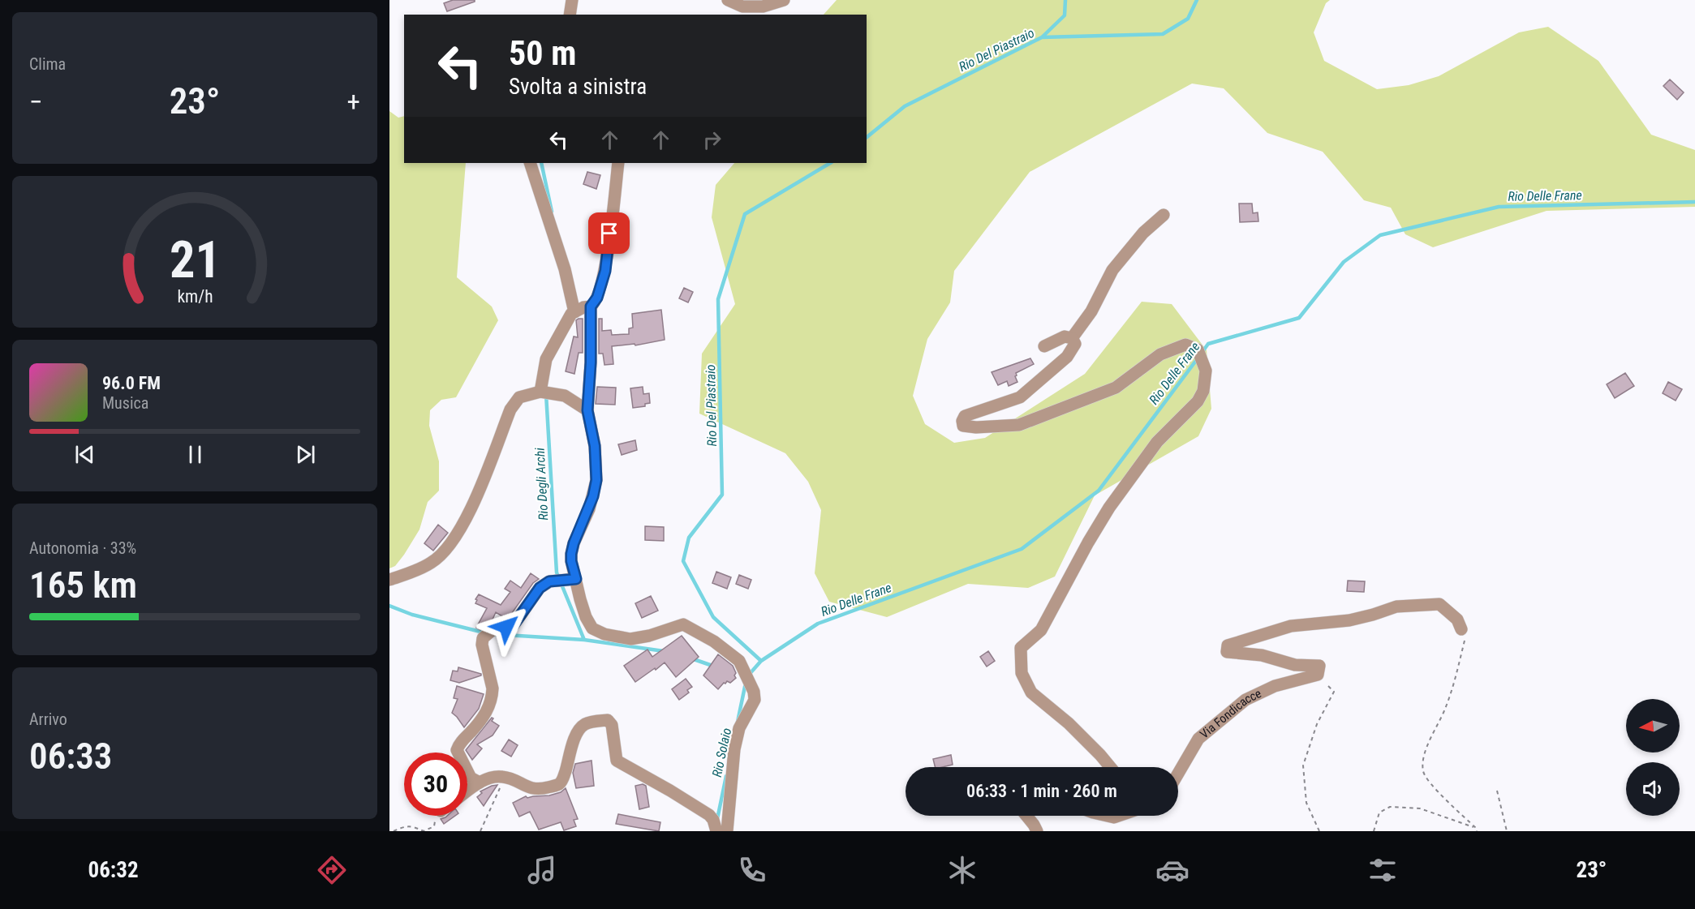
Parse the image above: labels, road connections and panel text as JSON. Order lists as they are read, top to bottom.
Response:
{
  "streets": {
    "street": ["Via Fondicacce"]
  },
  "water": [
    "Rio Del Piastraio",
    "Rio Delle Frane",
    "Rio Degli Archi",
    "Rio Solaio"
  ],
  "north": "left",
  "page": {
    "tile": [
      "Clima",
      ["Autonomia · 33%", "165 km"],
      ["Arrivo", "06:33"]
    ],
    "turn": ["50 m", "Svolta a sinistra"],
    "heat": ["−", "23°", "+"],
    "song": ["96.0 FM", "Musica"],
    "limit": "30",
    "trip": "06:33 · 1 min · 260 m",
    "tabs": ["06:32", "23°"],
    "gauge": ["21", "km/h"]
  }
}
